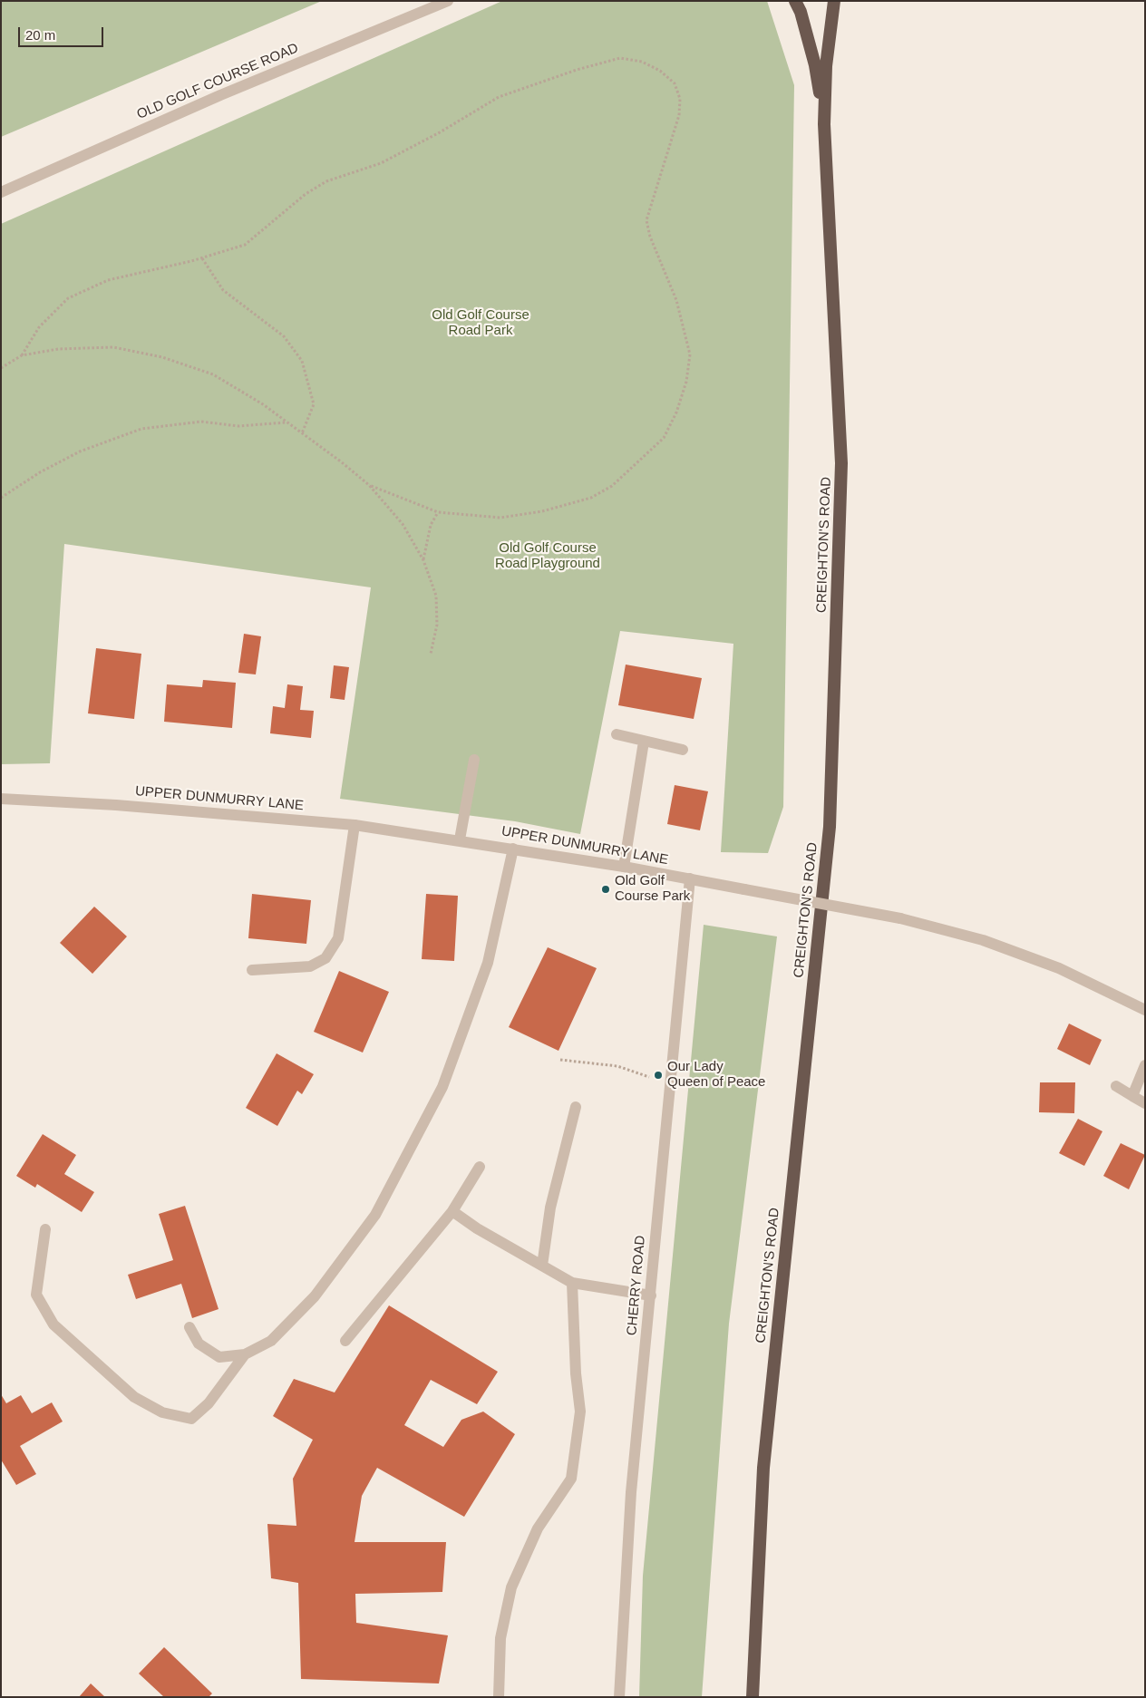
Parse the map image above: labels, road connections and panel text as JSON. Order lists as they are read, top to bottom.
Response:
{
  "streets": {
    "highway": ["CREIGHTON'S ROAD"],
    "street": ["OLD GOLF COURSE ROAD", "UPPER DUNMURRY LANE", "CHERRY ROAD"]
  },
  "crossings": [
    ["UPPER DUNMURRY LANE", "CHERRY ROAD"]
  ],
  "parks": ["Old Golf Course Road Park", "Old Golf Course Road Playground"],
  "places": ["Old Golf Course Park", "Our Lady Queen of Peace"],
  "scale_bar": "20 m"
}
